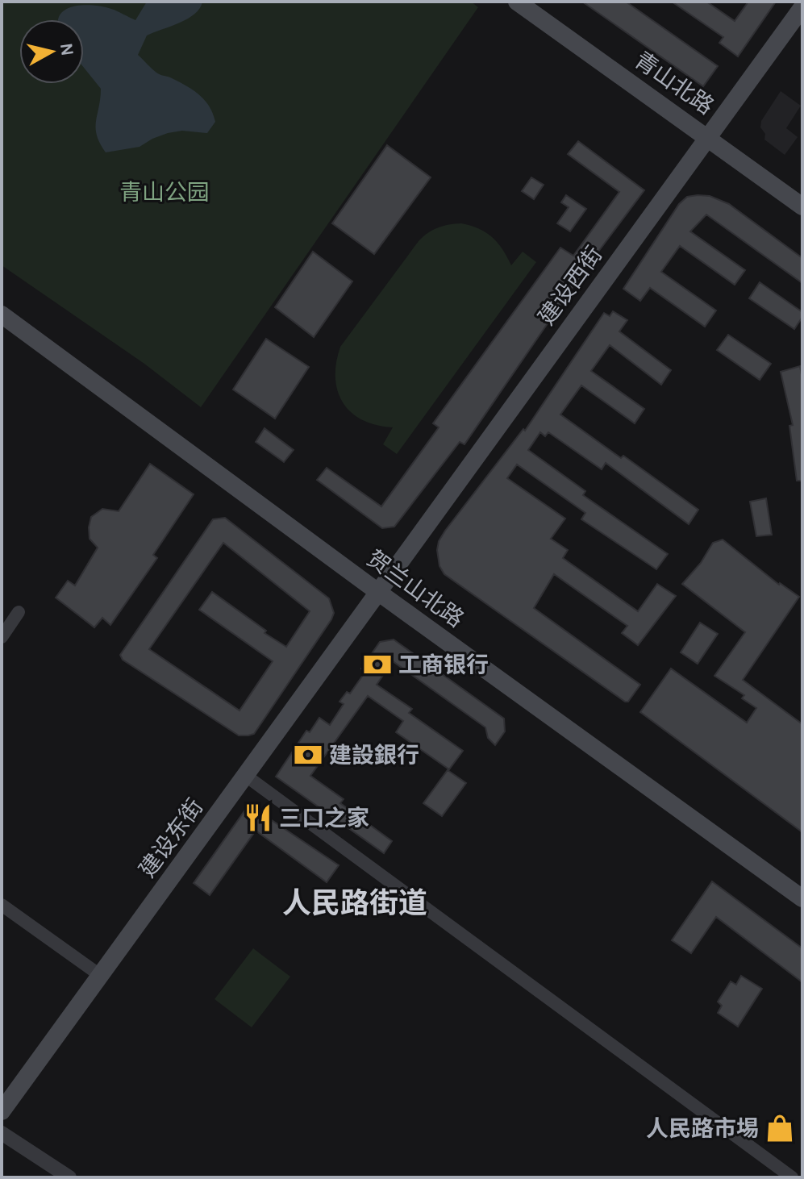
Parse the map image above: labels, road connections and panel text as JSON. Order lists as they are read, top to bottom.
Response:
{
  "streets": {
    "main road": [
      "青山北路",
      "建设西街",
      "贺兰山北路",
      "建设东街"
    ]
  },
  "crossings": [
    ["青山北路", "建设西街"],
    ["建设西街", "贺兰山北路"],
    ["建设西街", "建设东街"],
    ["贺兰山北路", "建设东街"]
  ],
  "districts": ["人民路街道"],
  "parks": ["青山公园"],
  "places": {
    "bank": ["工商银行", "建設銀行"],
    "restaurant": ["三口之家"],
    "shop": ["人民路市埸"]
  },
  "north": "right"
}
